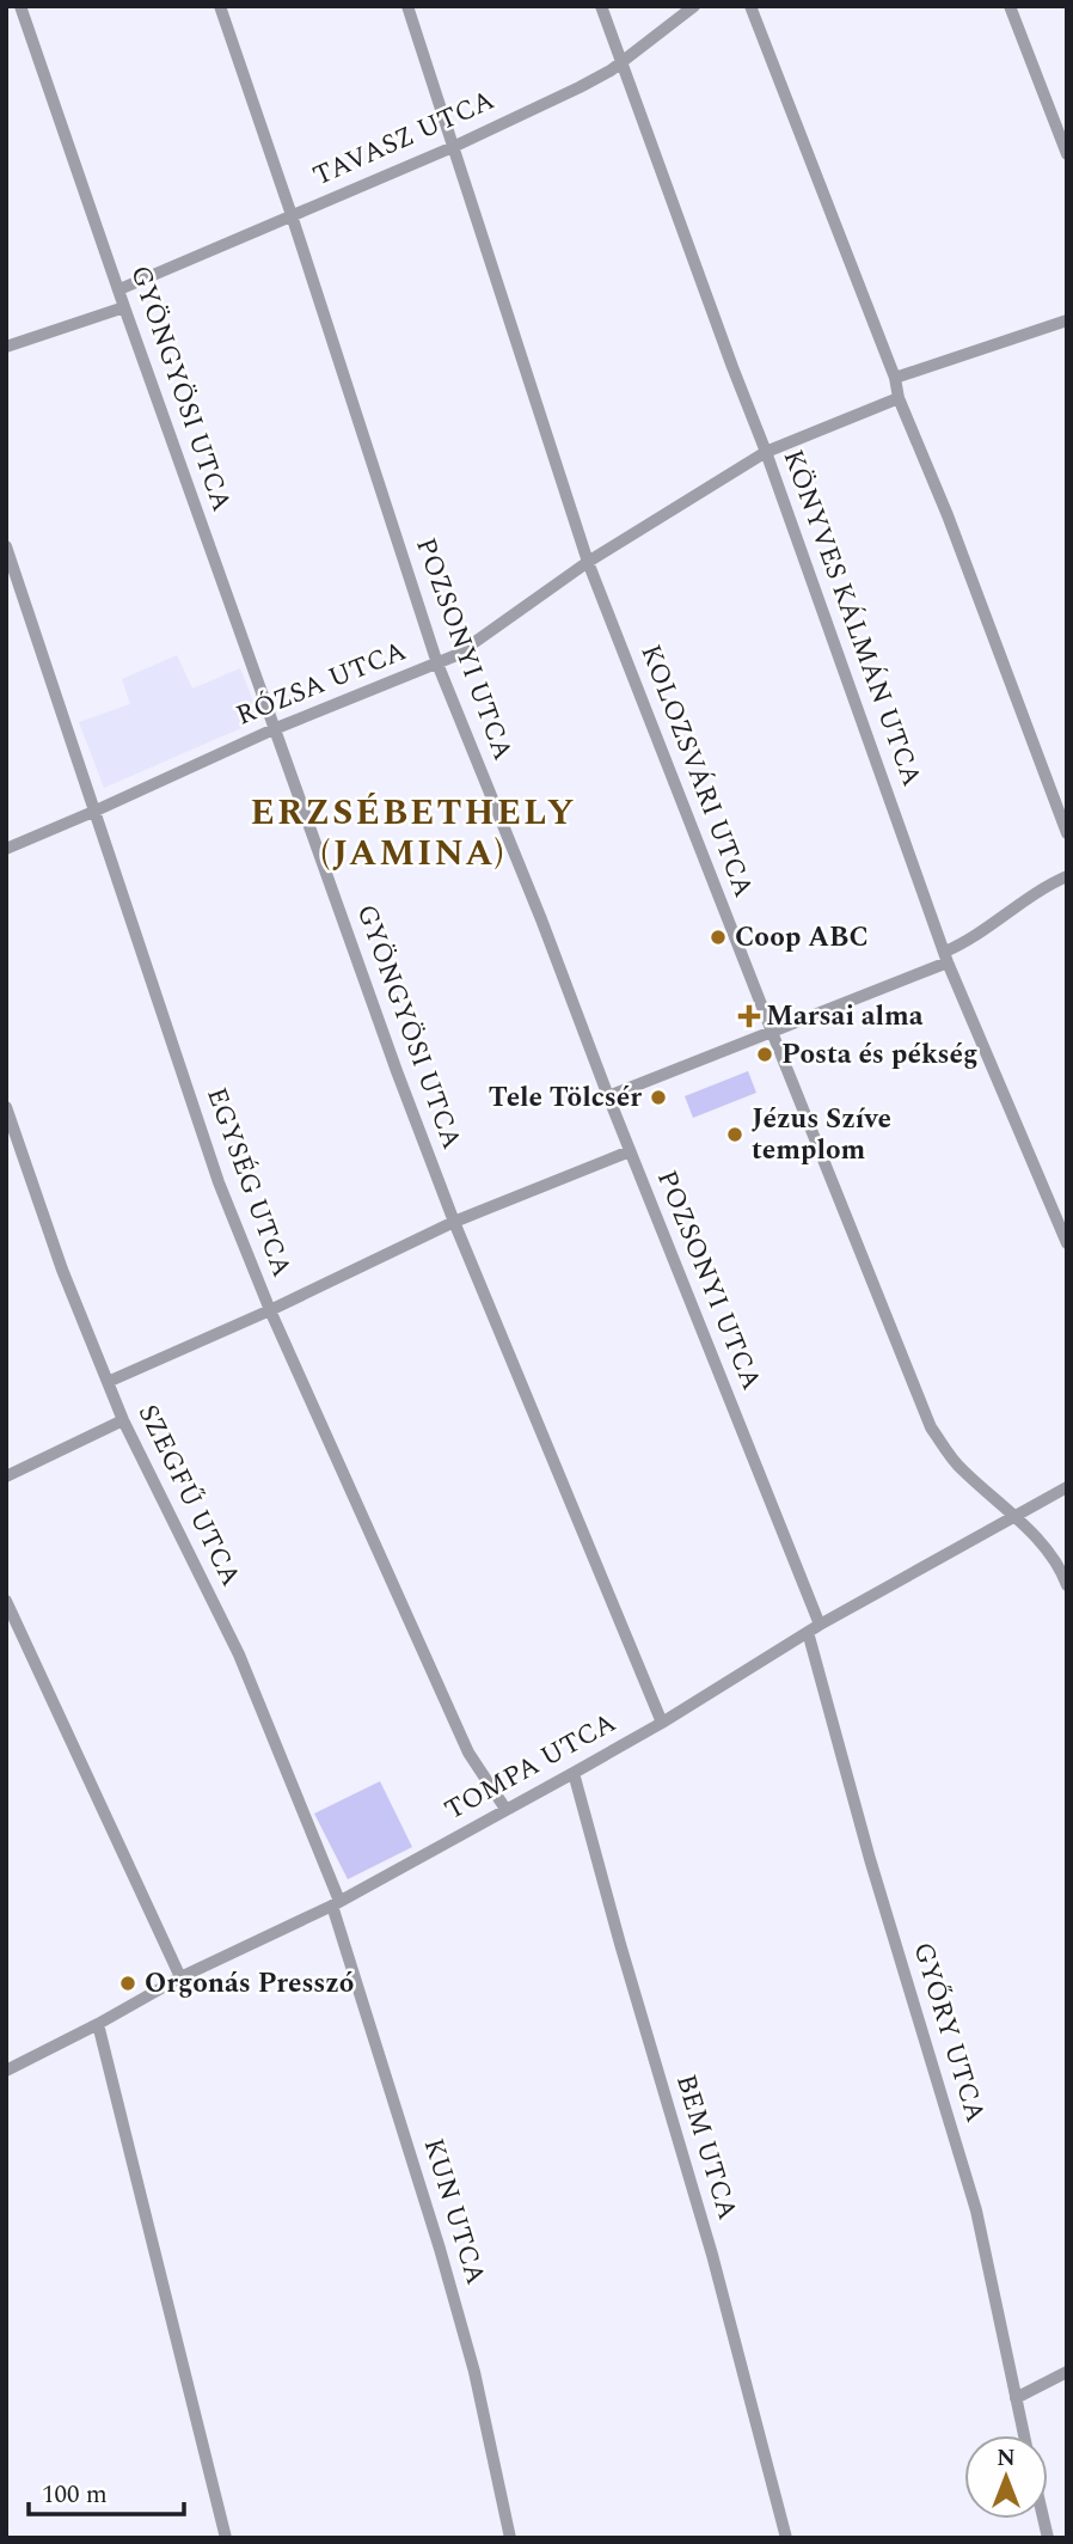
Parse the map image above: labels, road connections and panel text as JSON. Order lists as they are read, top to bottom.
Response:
{
  "streets": {
    "street": [
      "TAVASZ UTCA",
      "GYÖNGYÖSI UTCA",
      "KÖNYVES KÁLMÁN UTCA",
      "POZSONYI UTCA",
      "RÓZSA UTCA",
      "KOLOZSVÁRI UTCA",
      "EGYSÉG UTCA",
      "SZEGFŰ UTCA",
      "TOMPA UTCA",
      "GYŐRY UTCA",
      "BEM UTCA",
      "KUN UTCA"
    ]
  },
  "crossings": [
    ["TAVASZ UTCA", "GYÖNGYÖSI UTCA"],
    ["TAVASZ UTCA", "KÖNYVES KÁLMÁN UTCA"],
    ["TAVASZ UTCA", "POZSONYI UTCA"],
    ["TAVASZ UTCA", "KOLOZSVÁRI UTCA"],
    ["GYÖNGYÖSI UTCA", "RÓZSA UTCA"],
    ["GYÖNGYÖSI UTCA", "TOMPA UTCA"],
    ["KÖNYVES KÁLMÁN UTCA", "RÓZSA UTCA"],
    ["POZSONYI UTCA", "RÓZSA UTCA"],
    ["POZSONYI UTCA", "TOMPA UTCA"],
    ["POZSONYI UTCA", "GYŐRY UTCA"],
    ["RÓZSA UTCA", "KOLOZSVÁRI UTCA"],
    ["RÓZSA UTCA", "EGYSÉG UTCA"],
    ["KOLOZSVÁRI UTCA", "TOMPA UTCA"],
    ["EGYSÉG UTCA", "TOMPA UTCA"],
    ["SZEGFŰ UTCA", "TOMPA UTCA"],
    ["SZEGFŰ UTCA", "KUN UTCA"],
    ["TOMPA UTCA", "GYŐRY UTCA"],
    ["TOMPA UTCA", "BEM UTCA"],
    ["TOMPA UTCA", "KUN UTCA"]
  ],
  "districts": ["ERZSÉBETHELY (JAMINA)"],
  "places": {
    "other": [
      "Coop ABC",
      "Posta és pékség",
      "Tele Tölcsér",
      "Jézus Szíve templom",
      "Orgonás Presszó"
    ],
    "health": ["Marsai alma"]
  },
  "scale_bar": "100 m",
  "north": "top"
}
